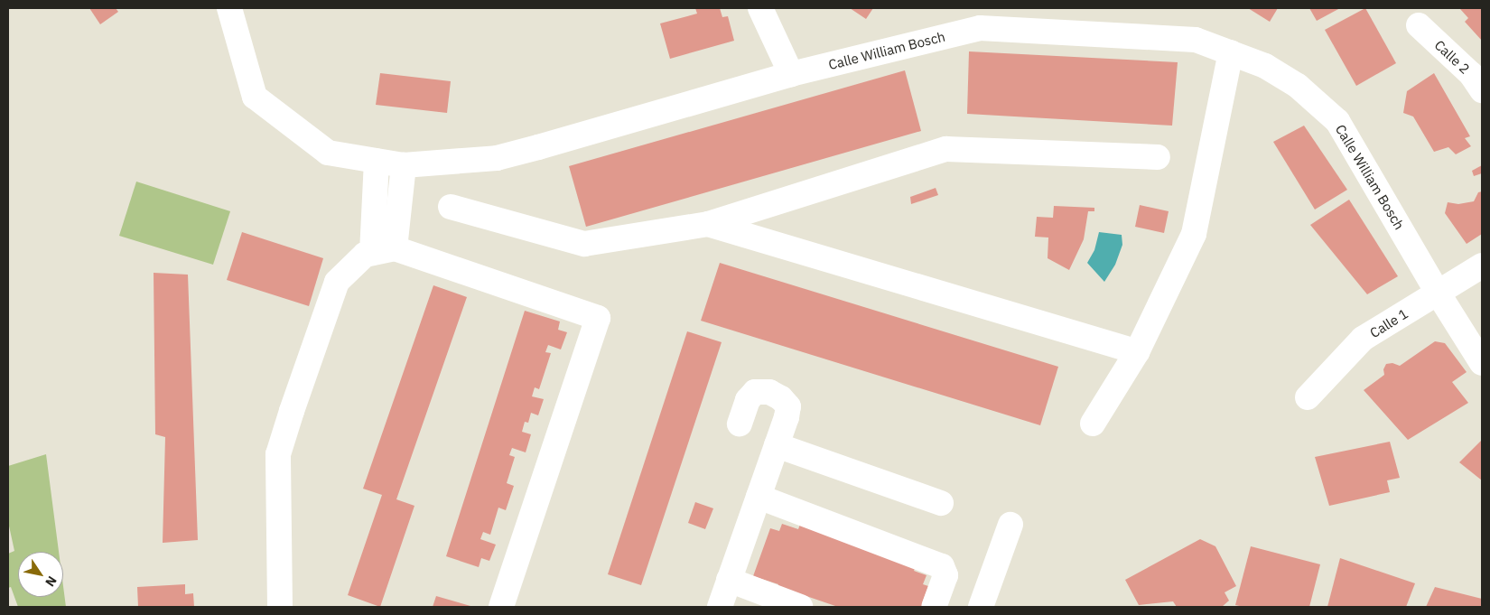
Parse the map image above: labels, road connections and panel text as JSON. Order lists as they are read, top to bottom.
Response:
{
  "streets": {
    "street": ["Calle William Bosch", "Calle 2", "Calle 1"]
  },
  "crossings": [
    ["Calle William Bosch", "Calle 1"]
  ],
  "north": "bottom right"
}
